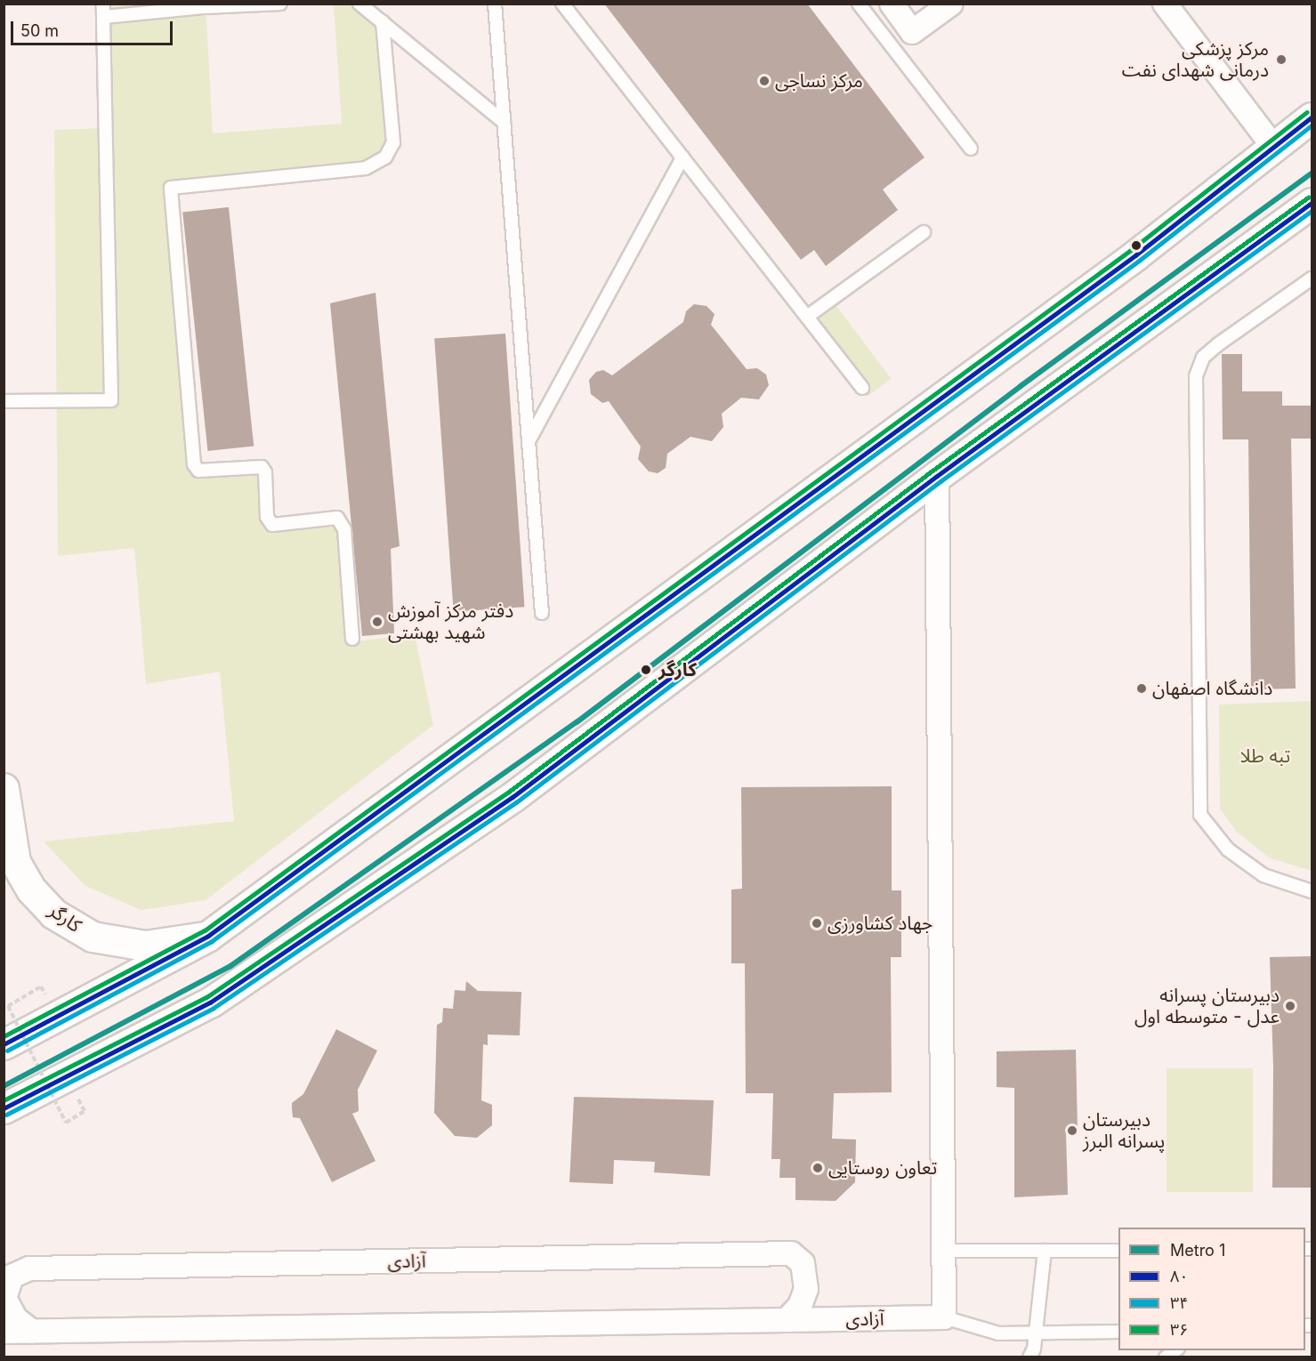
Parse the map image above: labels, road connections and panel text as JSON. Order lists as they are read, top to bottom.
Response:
{
  "streets": {
    "main road": ["کارگر"],
    "street": ["آزادی"]
  },
  "parks": ["تبه طلا"],
  "places": [
    "مرکز پزشکی درمانی شهدای نفت",
    "مرکز نساجی",
    "دفتر مرکز آموزش شهید بهشتی",
    "کارگر",
    "دانشگاه اصفهان",
    "جهاد کشاورزی",
    "دبیرستان پسرانه عدل - متوسطه اول",
    "دبیرستان پسرانه البرز",
    "تعاون روستایی"
  ],
  "lines": [
    "transit line ۳۶",
    "transit line ۸۰",
    "transit line ۳۴",
    "metro line 1"
  ],
  "legend": [
    "Metro 1",
    "۸۰",
    "۳۴",
    "۳۶"
  ],
  "scale_bar": "50 m"
}
